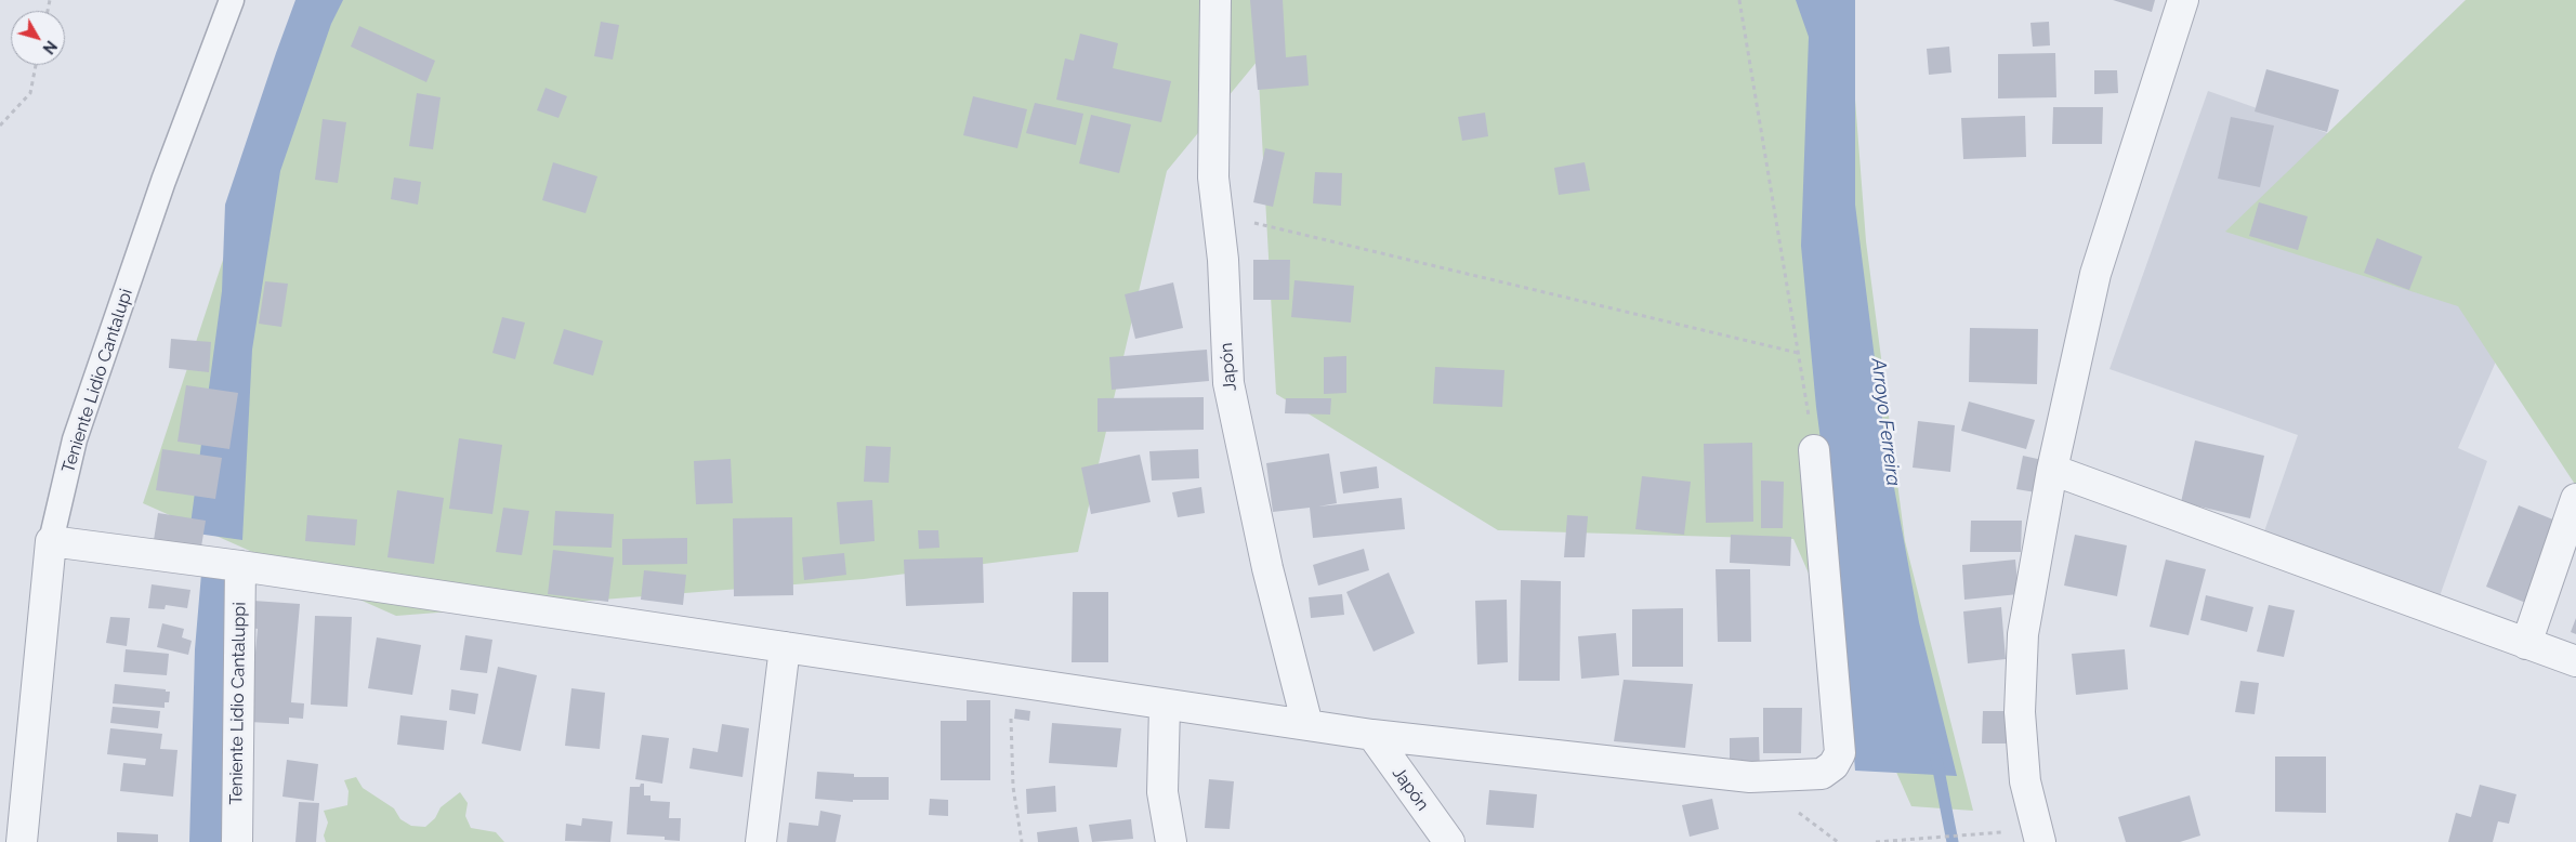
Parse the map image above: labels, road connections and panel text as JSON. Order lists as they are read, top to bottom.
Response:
{
  "streets": {
    "street": ["Japón", "Teniente Lidio Cantalupi", "Teniente Lidio Cantaluppi"]
  },
  "water": ["Arroyo Ferreira"],
  "north": "bottom right"
}
